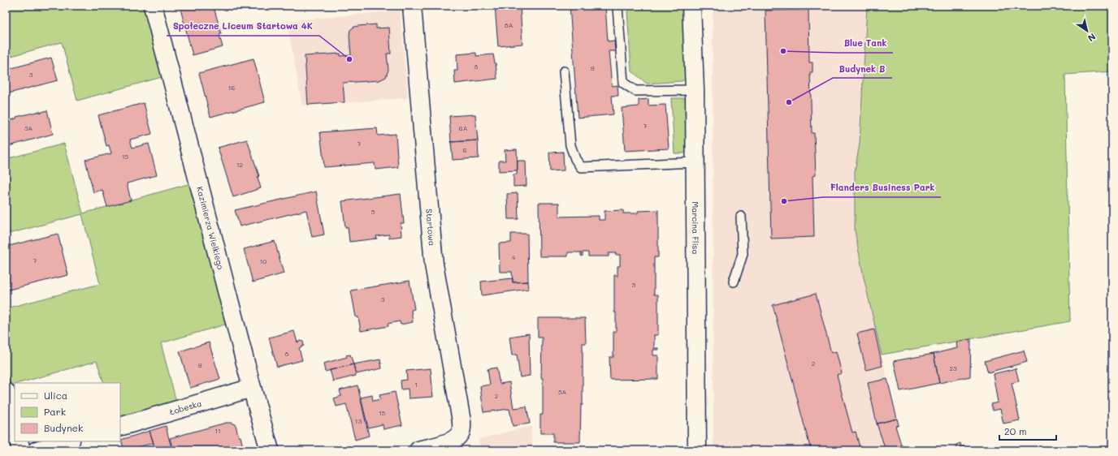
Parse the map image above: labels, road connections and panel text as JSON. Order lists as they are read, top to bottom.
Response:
{
  "streets": {
    "street": [
      "Startowa",
      "Kazimierza Wielkiego",
      "Marcina Flisa",
      "Łobeska"
    ]
  },
  "crossings": [
    ["Kazimierza Wielkiego", "Łobeska"]
  ],
  "places": [
    "Blue Tank",
    "Społeczne Liceum Startowa 4K",
    "Budynek B",
    "Flanders Business Park"
  ],
  "house_numbers": [
    "8A",
    "8",
    "9",
    "3",
    "16",
    "7",
    "3A",
    "6A",
    "7",
    "6",
    "15",
    "12",
    "5",
    "4",
    "7",
    "10",
    "5",
    "3",
    "8",
    "2",
    "9",
    "23",
    "1",
    "5A",
    "2",
    "15",
    "13",
    "11"
  ],
  "legend": ["Ulica", "Park", "Budynek"],
  "scale_bar": "20 m",
  "north": "bottom right"
}
